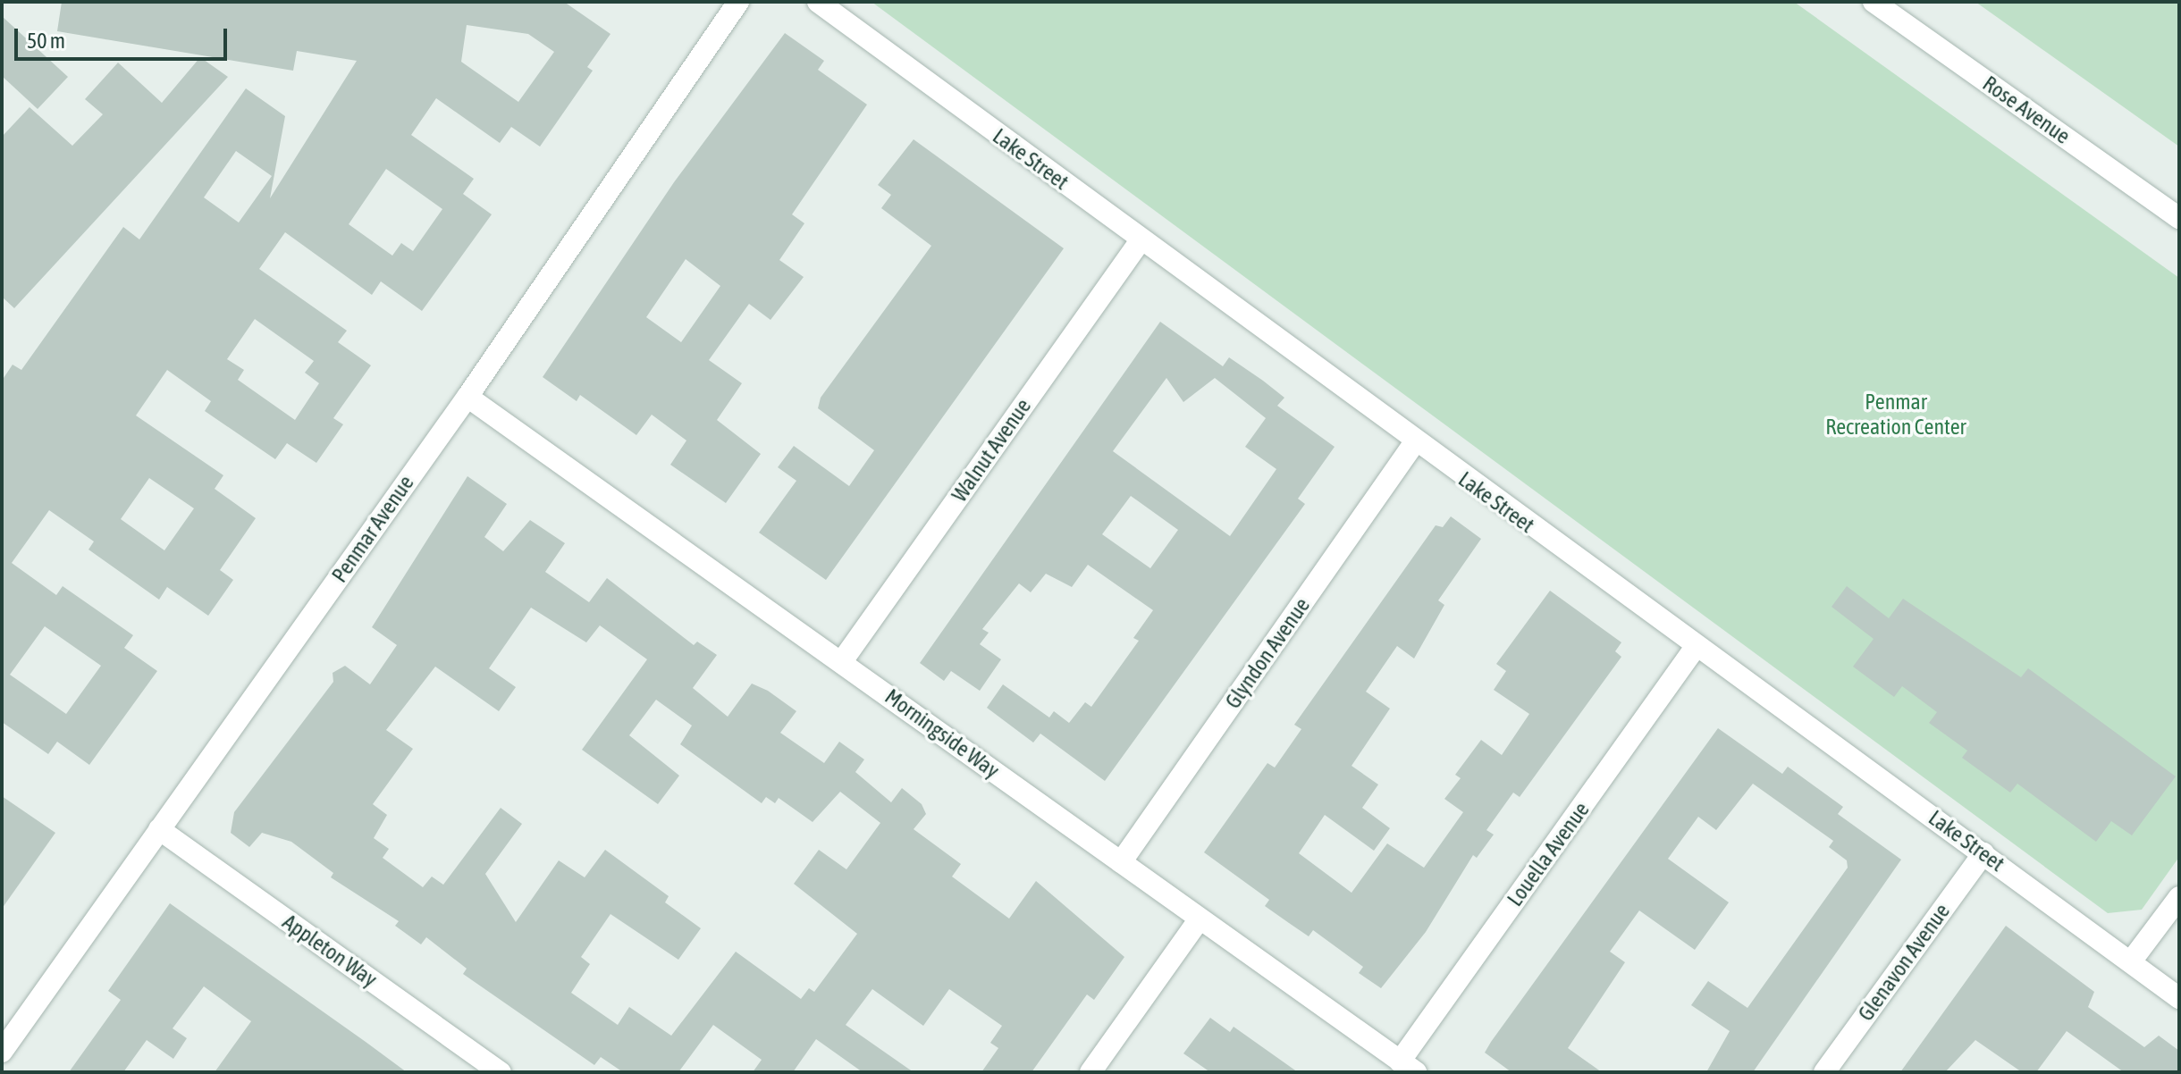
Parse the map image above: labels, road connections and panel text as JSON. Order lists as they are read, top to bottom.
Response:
{
  "streets": {
    "street": [
      "Rose Avenue",
      "Lake Street",
      "Walnut Avenue",
      "Penmar Avenue",
      "Glyndon Avenue",
      "Morningside Way",
      "Louella Avenue",
      "Appleton Way",
      "Glenavon Avenue"
    ]
  },
  "crossings": [
    ["Lake Street", "Walnut Avenue"],
    ["Lake Street", "Glyndon Avenue"],
    ["Lake Street", "Louella Avenue"],
    ["Lake Street", "Glenavon Avenue"],
    ["Walnut Avenue", "Morningside Way"],
    ["Penmar Avenue", "Morningside Way"],
    ["Penmar Avenue", "Appleton Way"],
    ["Glyndon Avenue", "Morningside Way"],
    ["Morningside Way", "Louella Avenue"]
  ],
  "parks": ["Penmar Recreation Center"],
  "scale_bar": "50 m"
}
